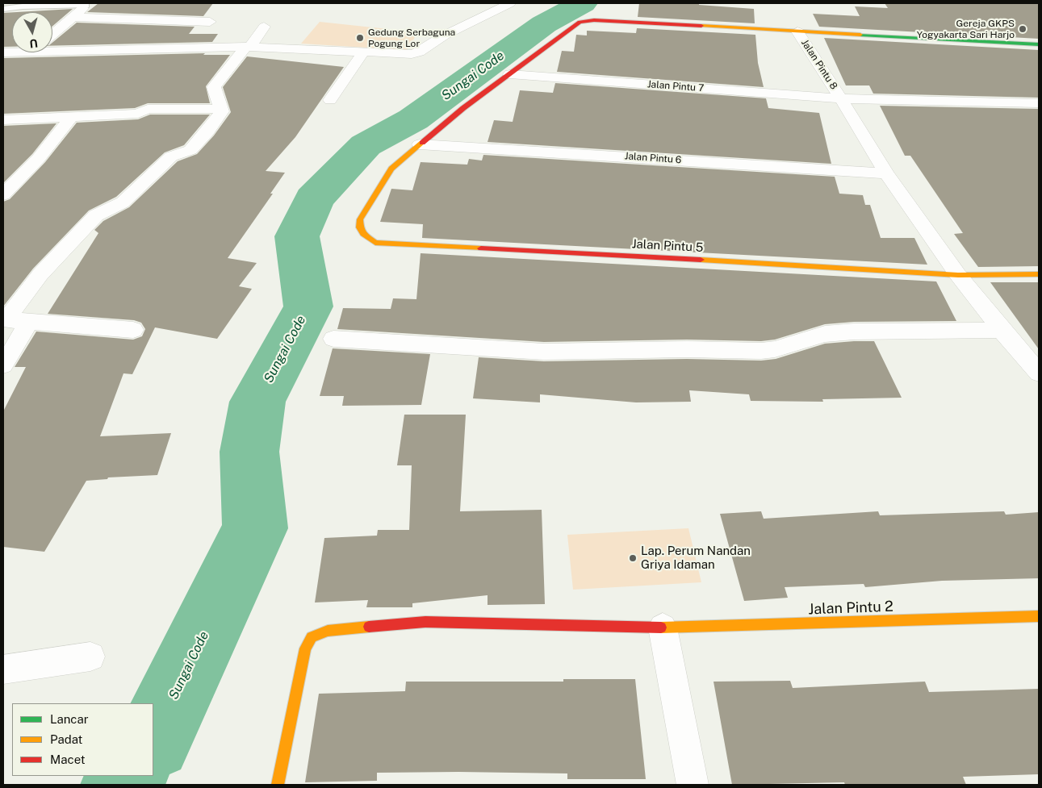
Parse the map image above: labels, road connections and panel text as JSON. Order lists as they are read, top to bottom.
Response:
{
  "streets": {
    "street": [
      "Jalan Pintu 8",
      "Jalan Pintu 7",
      "Jalan Pintu 6",
      "Jalan Pintu 5",
      "Jalan Pintu 2"
    ]
  },
  "crossings": [
    ["Jalan Pintu 8", "Jalan Pintu 7"],
    ["Jalan Pintu 8", "Jalan Pintu 6"],
    ["Jalan Pintu 8", "Jalan Pintu 5"],
    ["Jalan Pintu 6", "Jalan Pintu 5"]
  ],
  "water": ["Sungai Code"],
  "places": ["Gereja GKPS Yogyakarta Sari Harjo", "Gedung Serbaguna Pogung Lor", "Lap. Perum Nandan Griya Idaman"],
  "legend": ["Lancar", "Padat", "Macet"],
  "north": "bottom"
}
